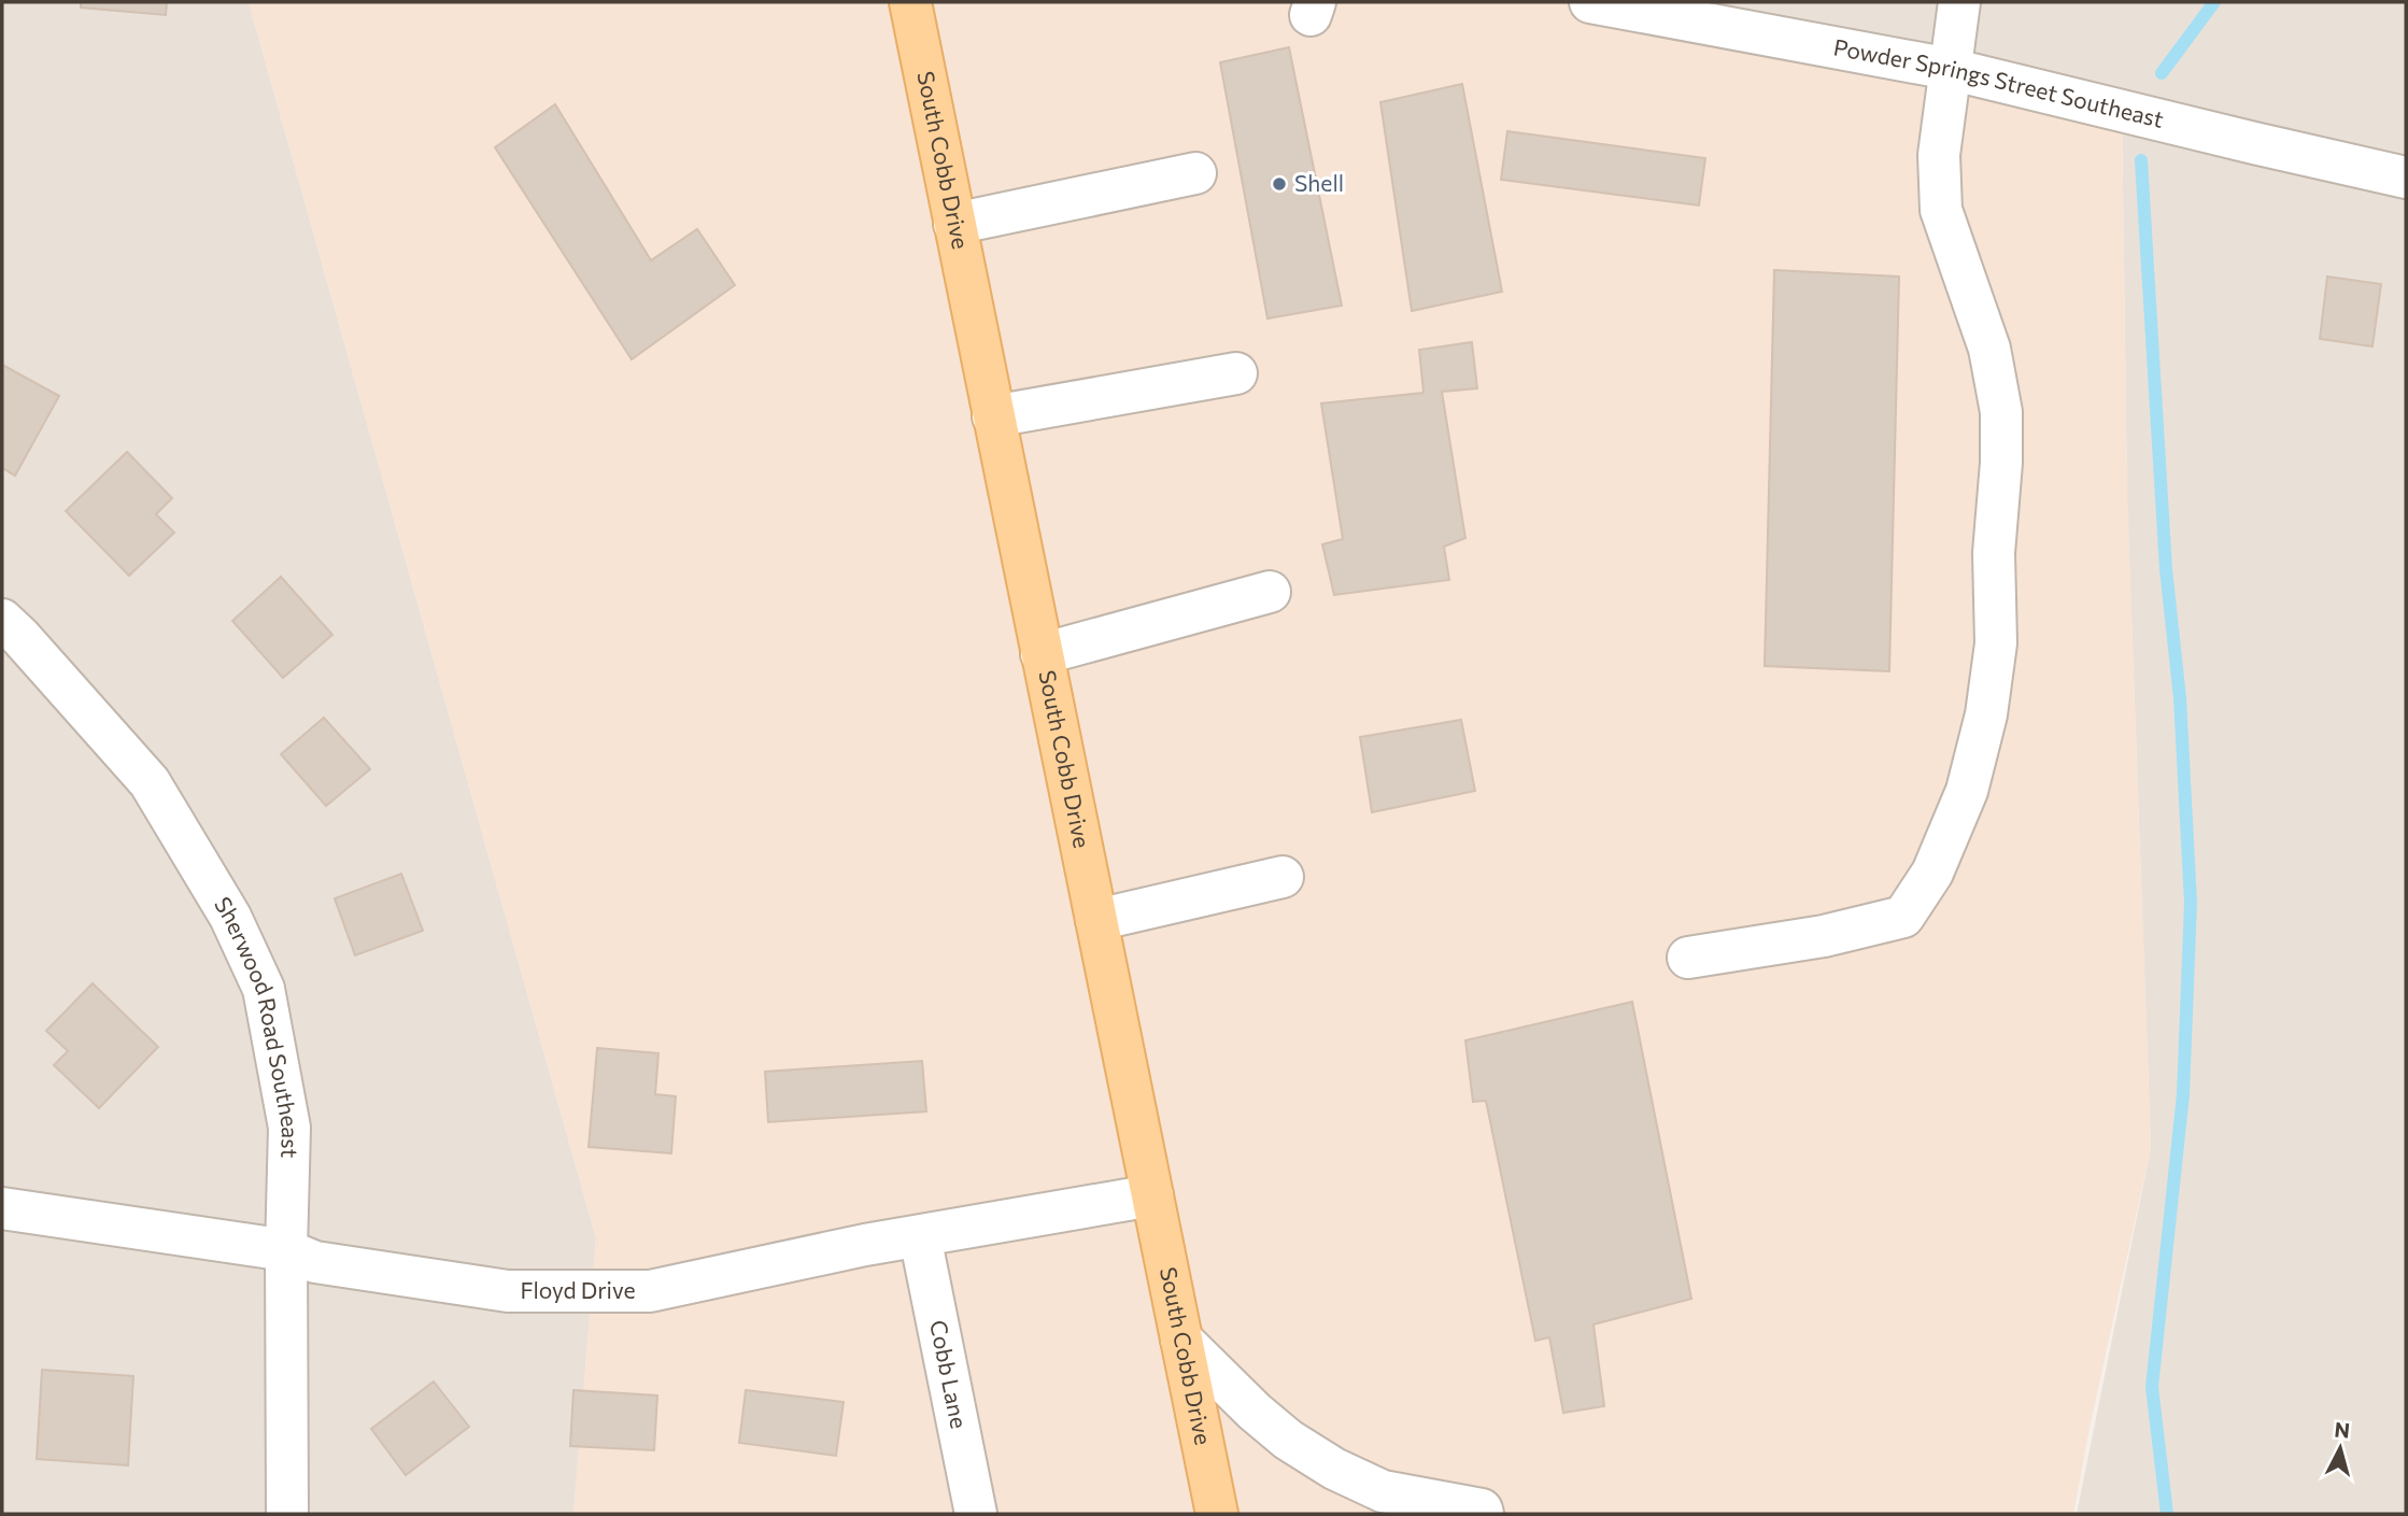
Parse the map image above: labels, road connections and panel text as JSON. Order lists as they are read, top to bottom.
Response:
{
  "streets": {
    "main road": ["South Cobb Drive"],
    "street": [
      "Powder Springs Street Southeast",
      "Sherwood Road Southeast",
      "Floyd Drive",
      "Cobb Lane"
    ]
  },
  "crossings": [
    ["South Cobb Drive", "Floyd Drive"],
    ["Sherwood Road Southeast", "Floyd Drive"],
    ["Floyd Drive", "Cobb Lane"]
  ],
  "places": ["Shell"],
  "north": "top"
}
